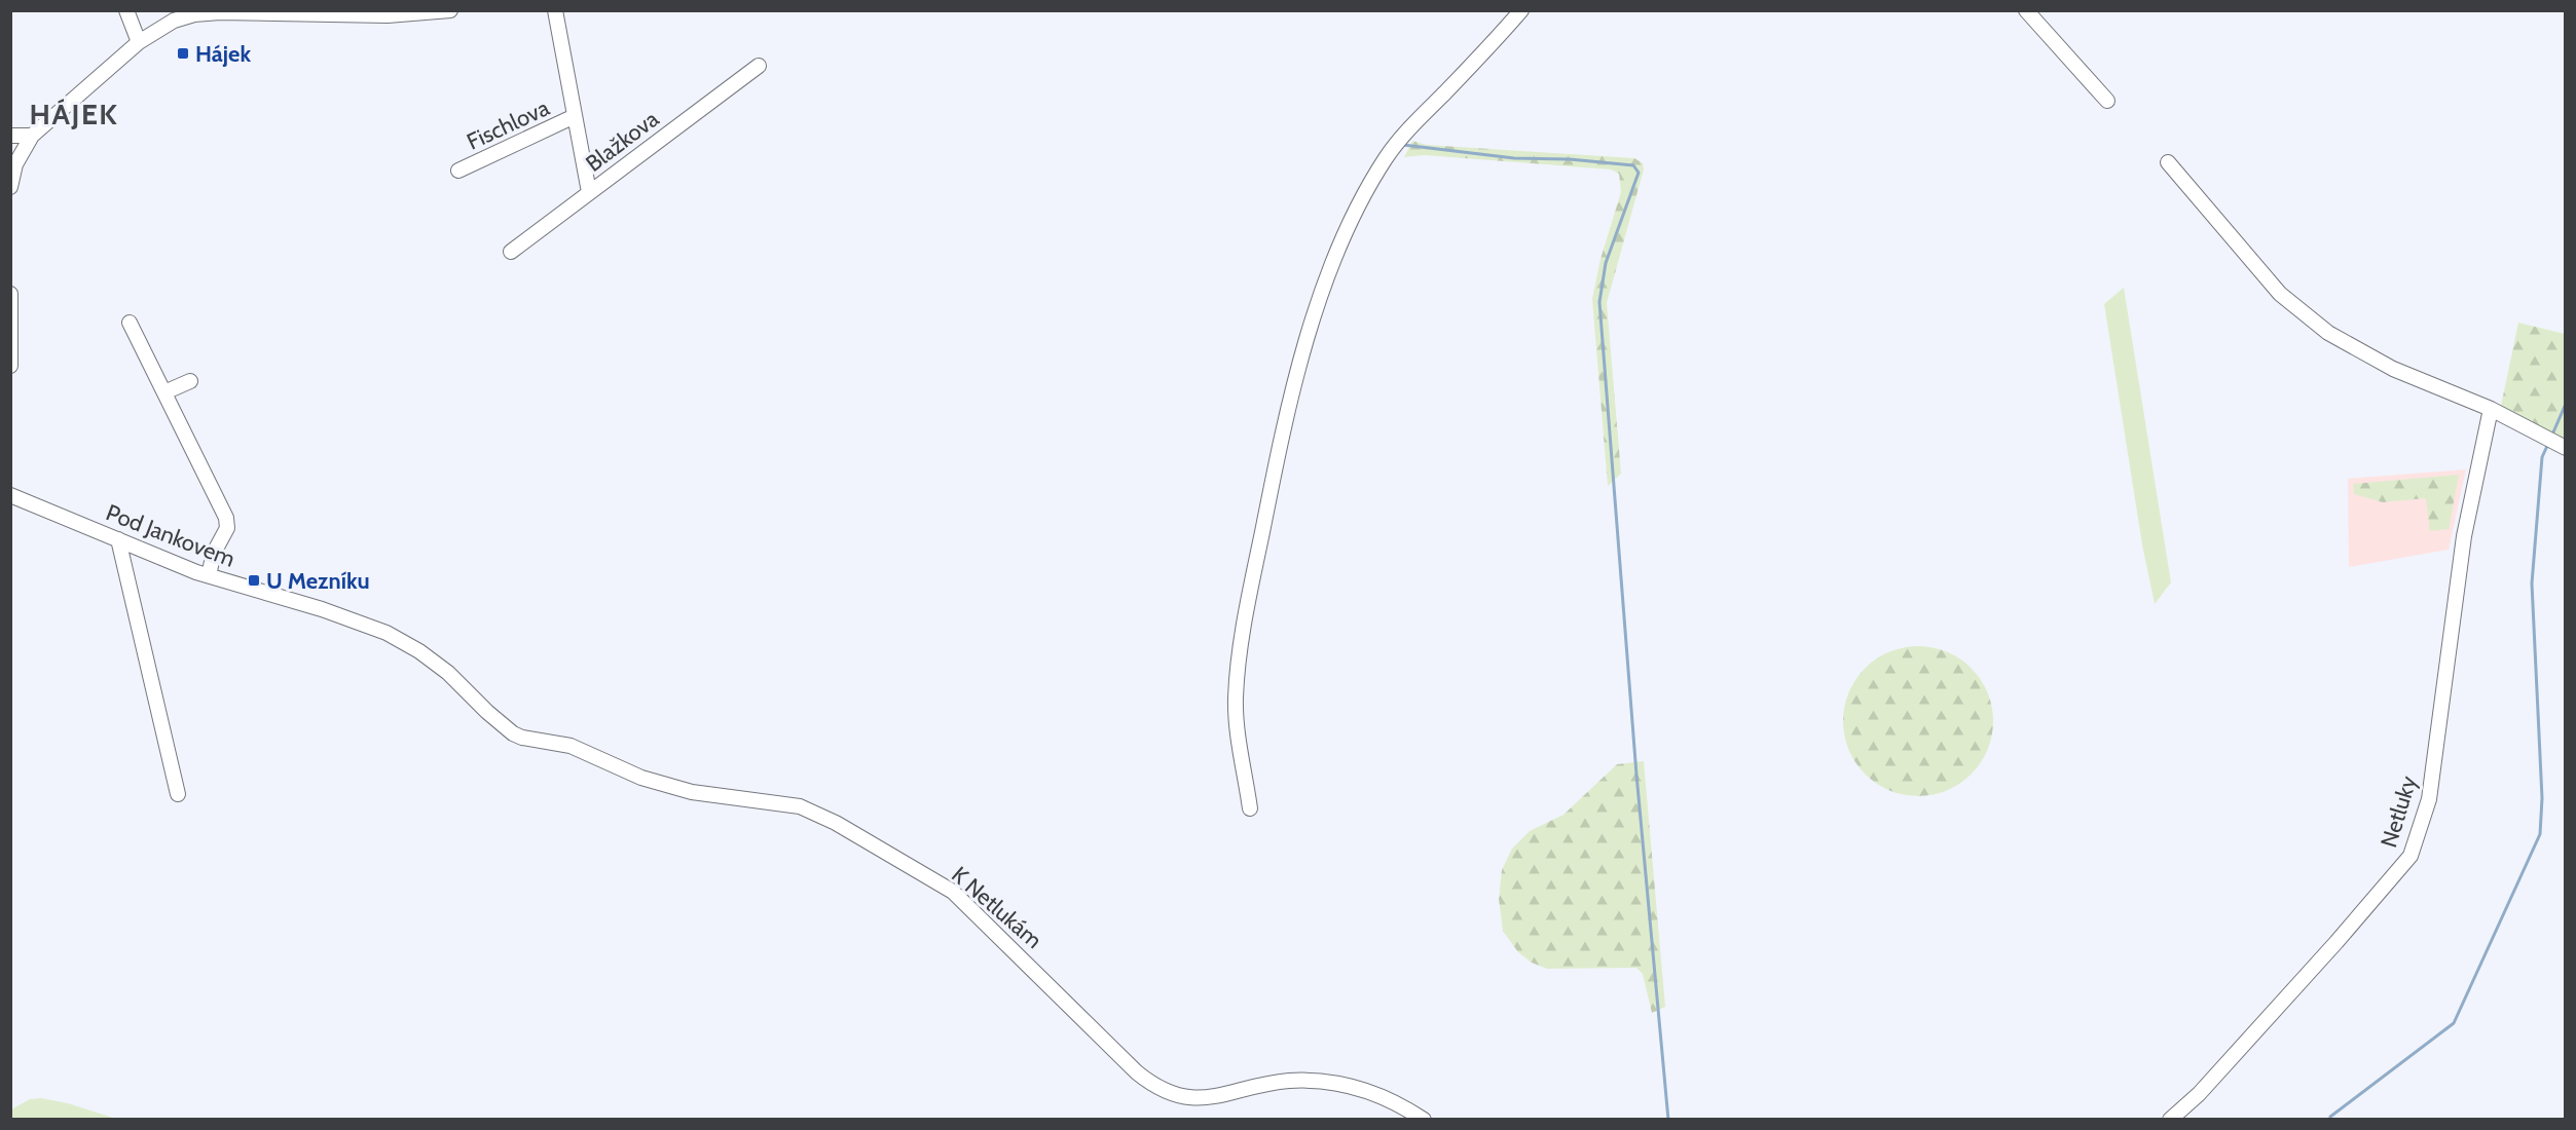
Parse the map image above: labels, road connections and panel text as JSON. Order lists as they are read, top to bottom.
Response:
{
  "streets": {
    "street": [
      "Fischlova",
      "Blažkova",
      "Pod Jankovem",
      "Netluky",
      "K Netlukám"
    ]
  },
  "crossings": [
    ["Pod Jankovem", "K Netlukám"]
  ],
  "districts": ["HÁJEK"],
  "places": {
    "transit": ["Hájek", "U Mezníku"]
  }
}
